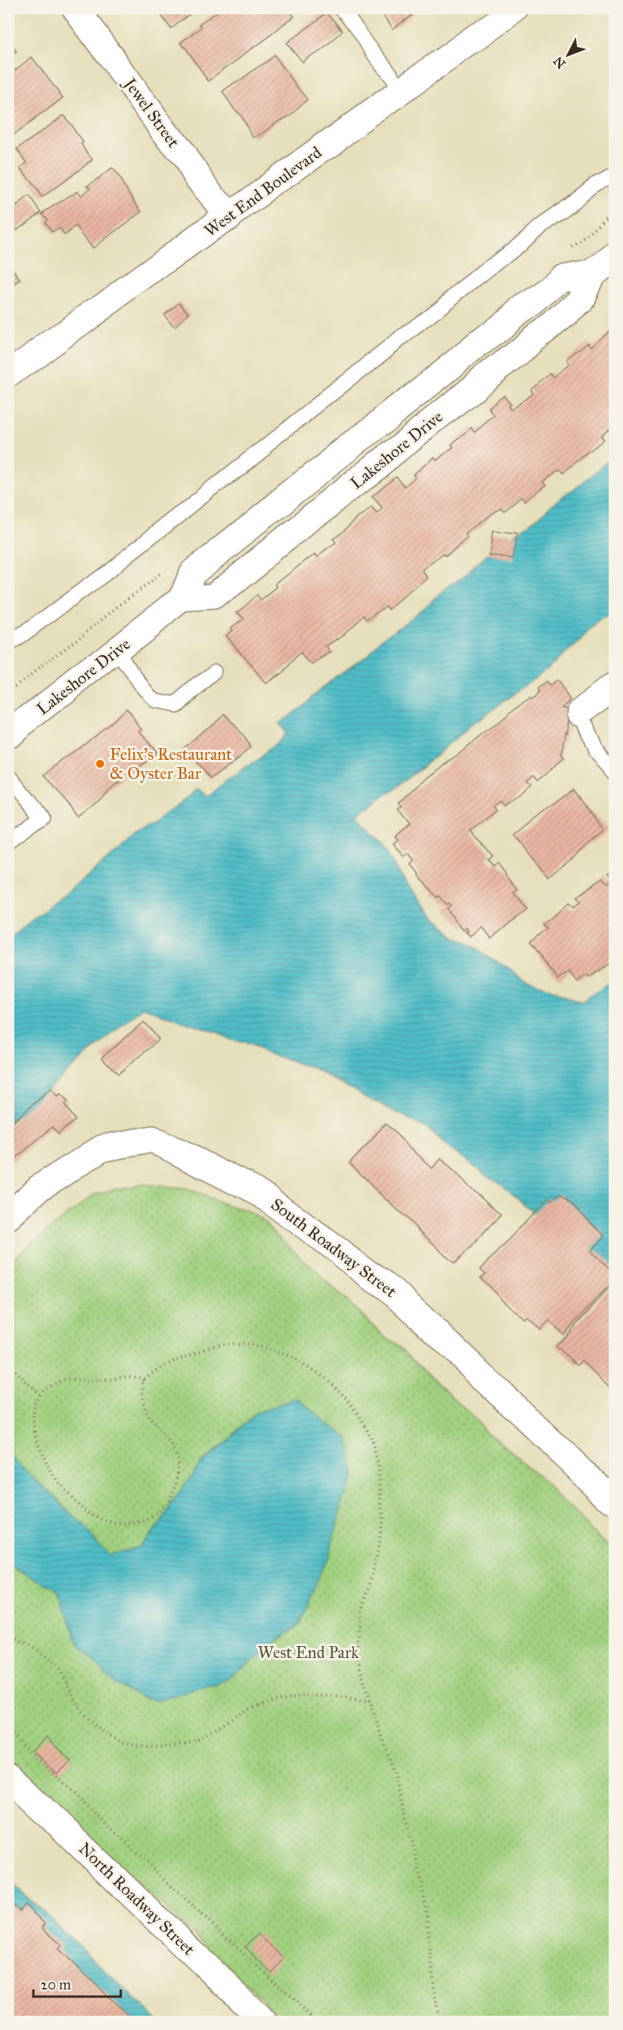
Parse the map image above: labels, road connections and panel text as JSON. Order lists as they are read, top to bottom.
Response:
{
  "streets": {
    "street": [
      "Jewel Street",
      "West End Boulevard",
      "Lakeshore Drive",
      "South Roadway Street",
      "North Roadway Street"
    ]
  },
  "crossings": [
    ["Jewel Street", "West End Boulevard"]
  ],
  "parks": ["West End Park"],
  "places": ["Felix's Restaurant & Oyster Bar"],
  "scale_bar": "20 m",
  "north": "bottom left"
}
